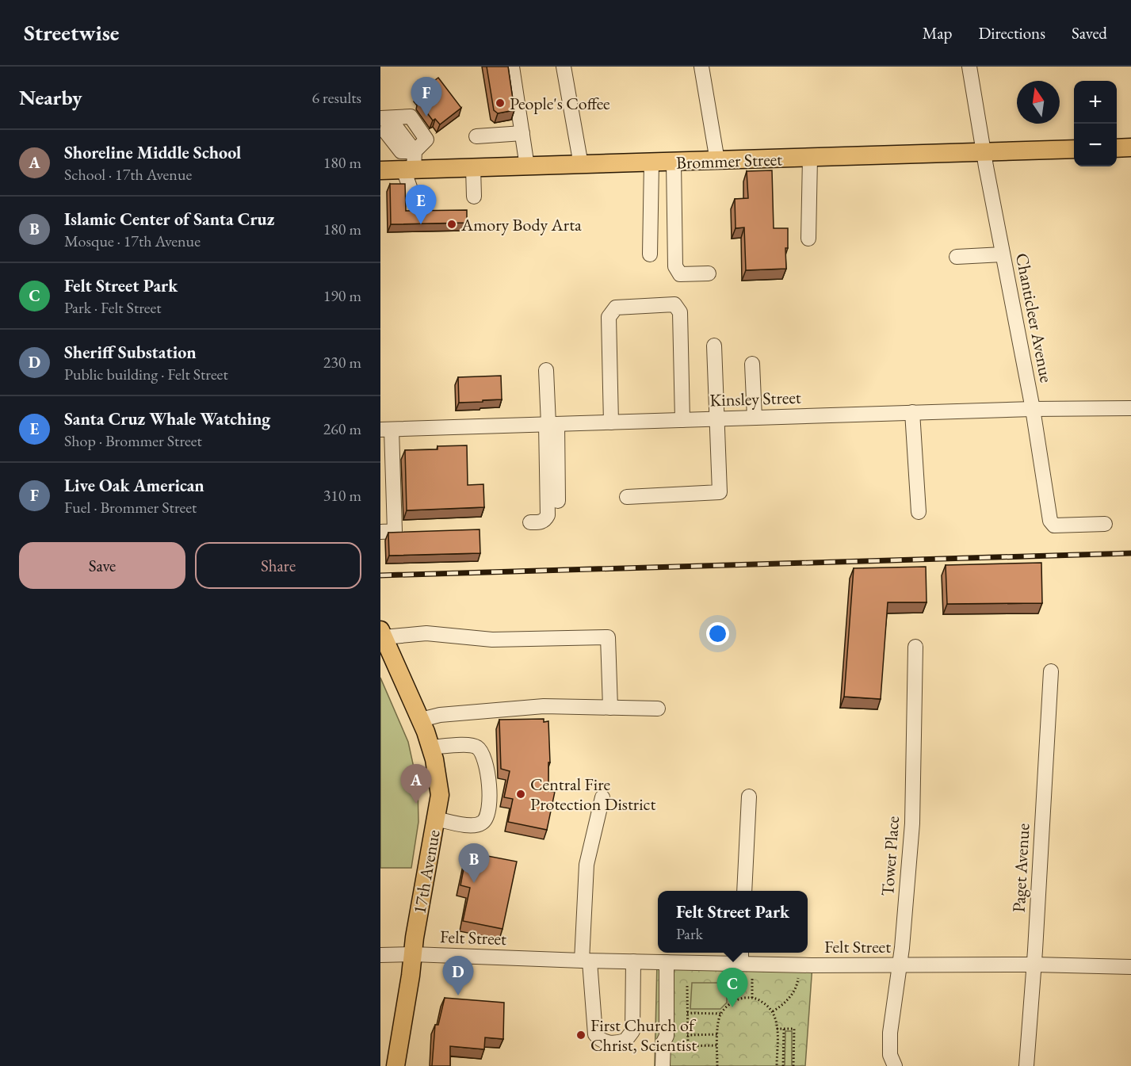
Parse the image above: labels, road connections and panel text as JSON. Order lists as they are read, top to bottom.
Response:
{
  "streets": {
    "main road": ["Brommer Street", "17th Avenue"],
    "street": [
      "Chanticleer Avenue",
      "Kinsley Street",
      "Tower Place",
      "Paget Avenue",
      "Felt Street"
    ]
  },
  "crossings": [
    ["Brommer Street", "Chanticleer Avenue"],
    ["Chanticleer Avenue", "Kinsley Street"],
    ["Tower Place", "Felt Street"],
    ["Paget Avenue", "Felt Street"],
    ["17th Avenue", "Felt Street"]
  ],
  "places": [
    "People's Coffee",
    "Amory Body Arta",
    "Central Fire Protection District",
    "First Church of Christ, Scientist"
  ],
  "north": "top",
  "page": {
    "header": "Streetwise",
    "nav": ["Map", "Directions", "Saved"],
    "heading": ["Nearby", "6 results"],
    "pins": [
      "F",
      "E",
      "A",
      "B",
      "D",
      "C"
    ],
    "map_buttons": ["+", "−"],
    "list": [
      {
        "mark": "A",
        "name": "Shoreline Middle School",
        "note": "School · 17th Avenue",
        "value": "180 m"
      },
      {
        "mark": "B",
        "name": "Islamic Center of Santa Cruz",
        "note": "Mosque · 17th Avenue",
        "value": "180 m"
      },
      {
        "mark": "C",
        "name": "Felt Street Park",
        "note": "Park · Felt Street",
        "value": "190 m"
      },
      {
        "mark": "D",
        "name": "Sheriff Substation",
        "note": "Public building · Felt Street",
        "value": "230 m"
      },
      {
        "mark": "E",
        "name": "Santa Cruz Whale Watching",
        "note": "Shop · Brommer Street",
        "value": "260 m"
      },
      {
        "mark": "F",
        "name": "Live Oak American",
        "note": "Fuel · Brommer Street",
        "value": "310 m"
      }
    ],
    "buttons": ["Save", "Share"],
    "popup": ["Felt Street Park", "Park"]
  }
}
